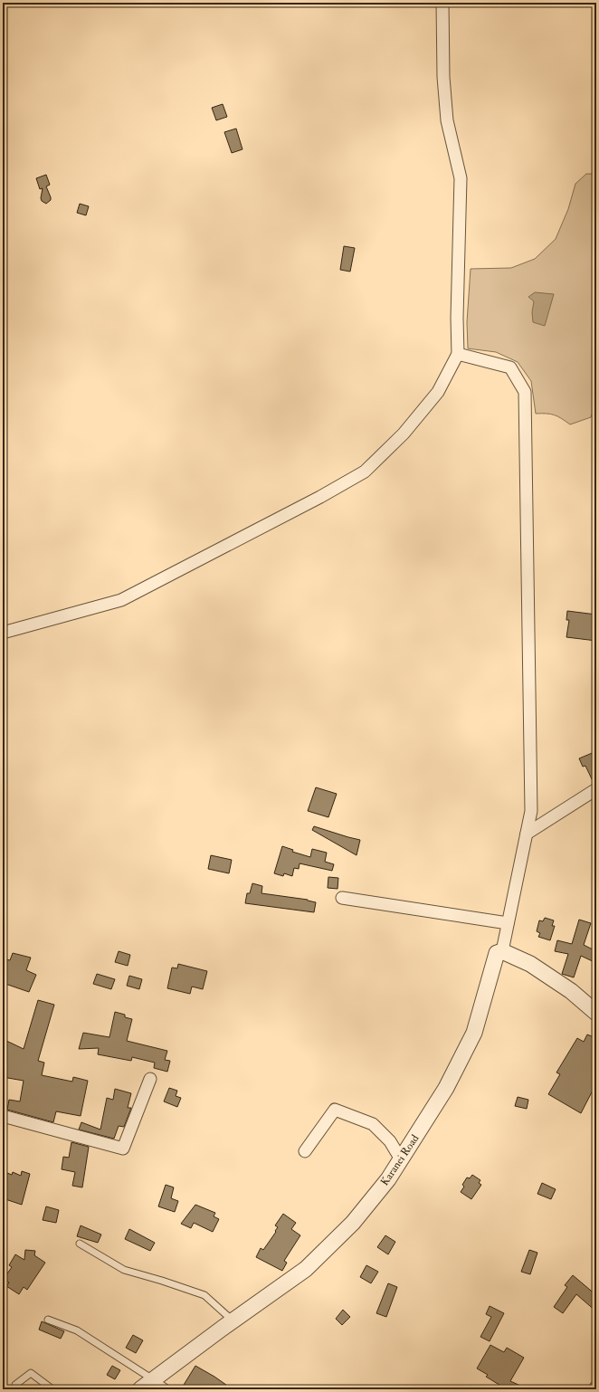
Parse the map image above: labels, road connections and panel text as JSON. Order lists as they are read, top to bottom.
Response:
{
  "streets": {
    "street": ["Karanei Road"]
  }
}
